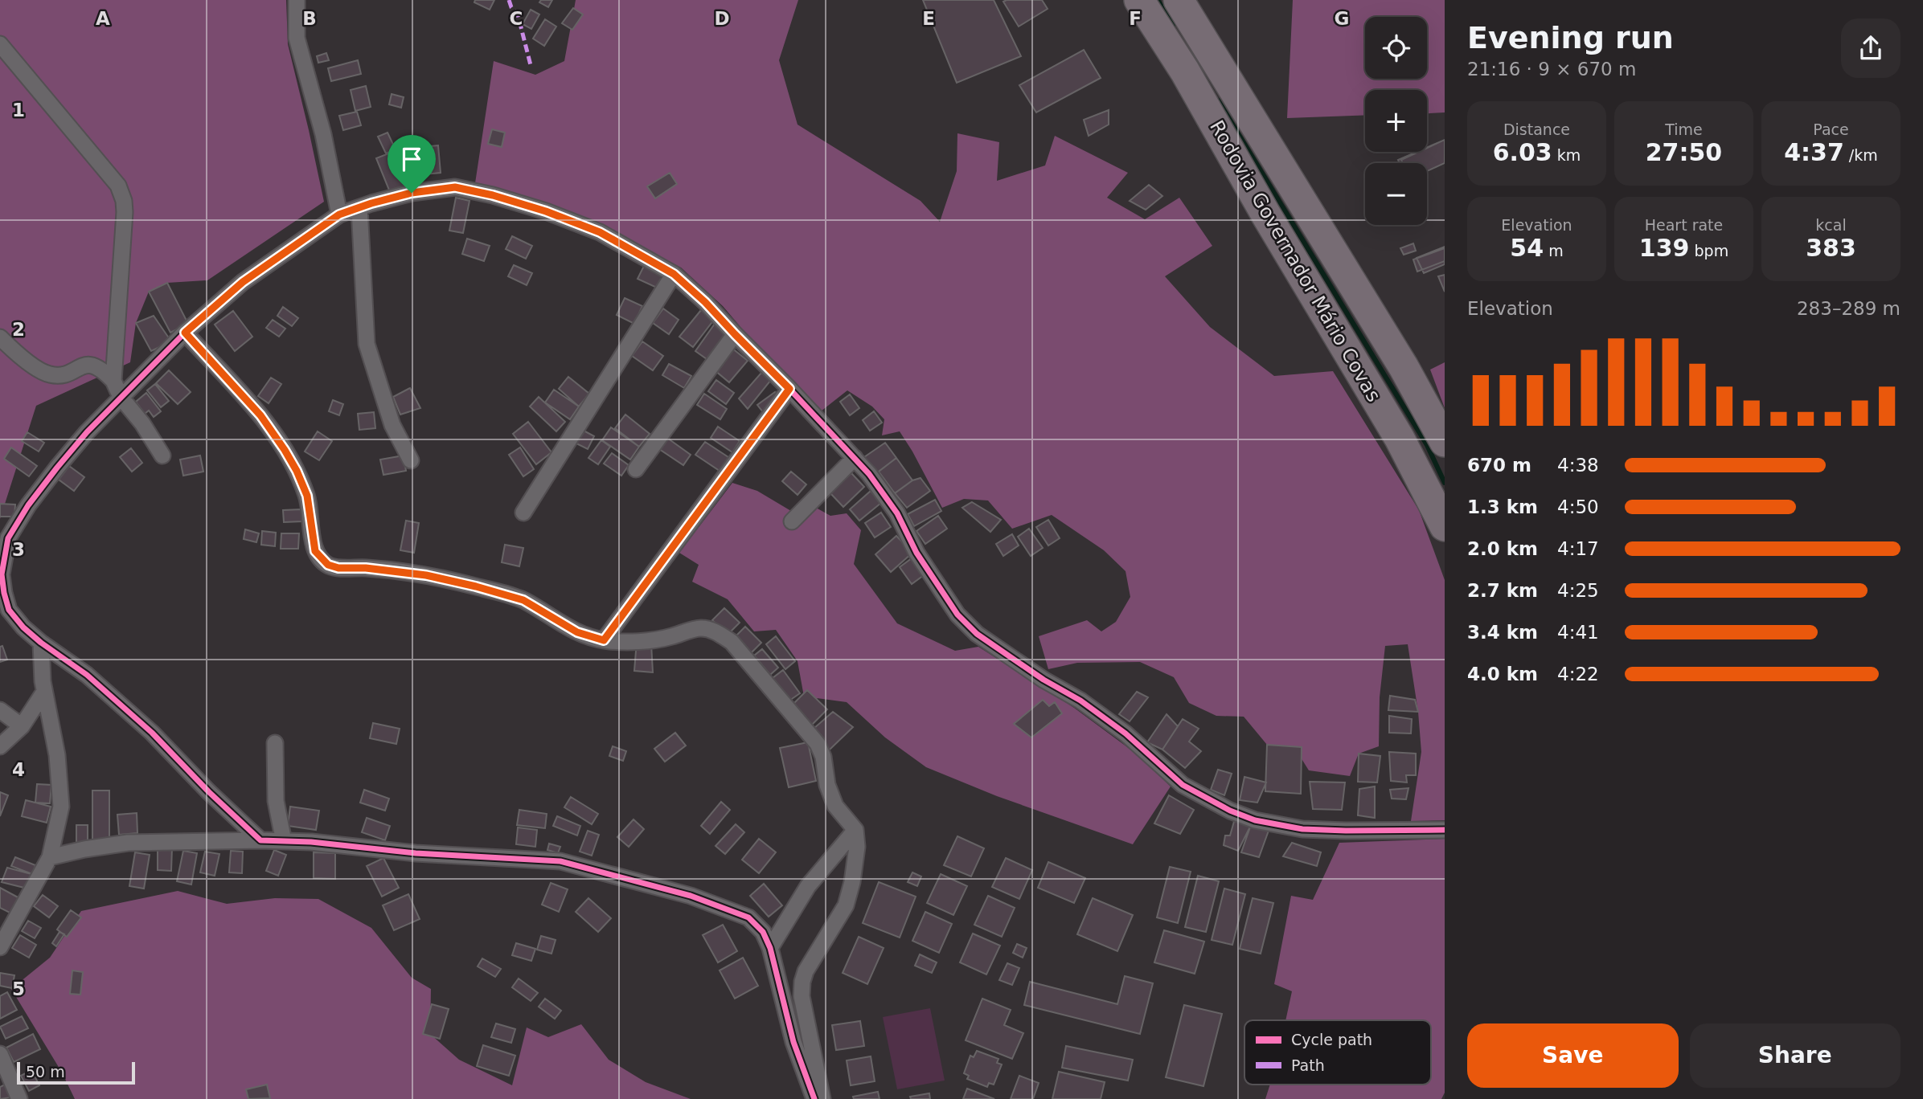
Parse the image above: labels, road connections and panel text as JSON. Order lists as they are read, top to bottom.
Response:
{
  "streets": {
    "highway": ["Rodovia Governador Mário Covas"]
  },
  "legend": ["Cycle path", "Path"],
  "scale_bar": "50 m",
  "page": {
    "heading": ["Evening run", "21:16 · 9 × 670 m"],
    "map_buttons": ["+", "−"],
    "stats": [
      ["Distance", "6.03 km"],
      ["Time", "27:50"],
      ["Pace", "4:37 /km"],
      ["Elevation", "54 m"],
      ["Heart rate", "139 bpm"],
      ["kcal", "383"]
    ],
    "chart": ["Elevation", "283–289 m"],
    "list": [
      {
        "name": "670 m",
        "note": "4:38"
      },
      {
        "name": "1.3 km",
        "note": "4:50"
      },
      {
        "name": "2.0 km",
        "note": "4:17"
      },
      {
        "name": "2.7 km",
        "note": "4:25"
      },
      {
        "name": "3.4 km",
        "note": "4:41"
      },
      {
        "name": "4.0 km",
        "note": "4:22"
      }
    ],
    "buttons": ["Save", "Share"],
    "scale": "50 m"
  },
  "grid": {
    "columns": [
      "A",
      "B",
      "C",
      "D",
      "E",
      "F",
      "G"
    ],
    "rows": [
      "1",
      "2",
      "3",
      "4",
      "5"
    ]
  }
}
